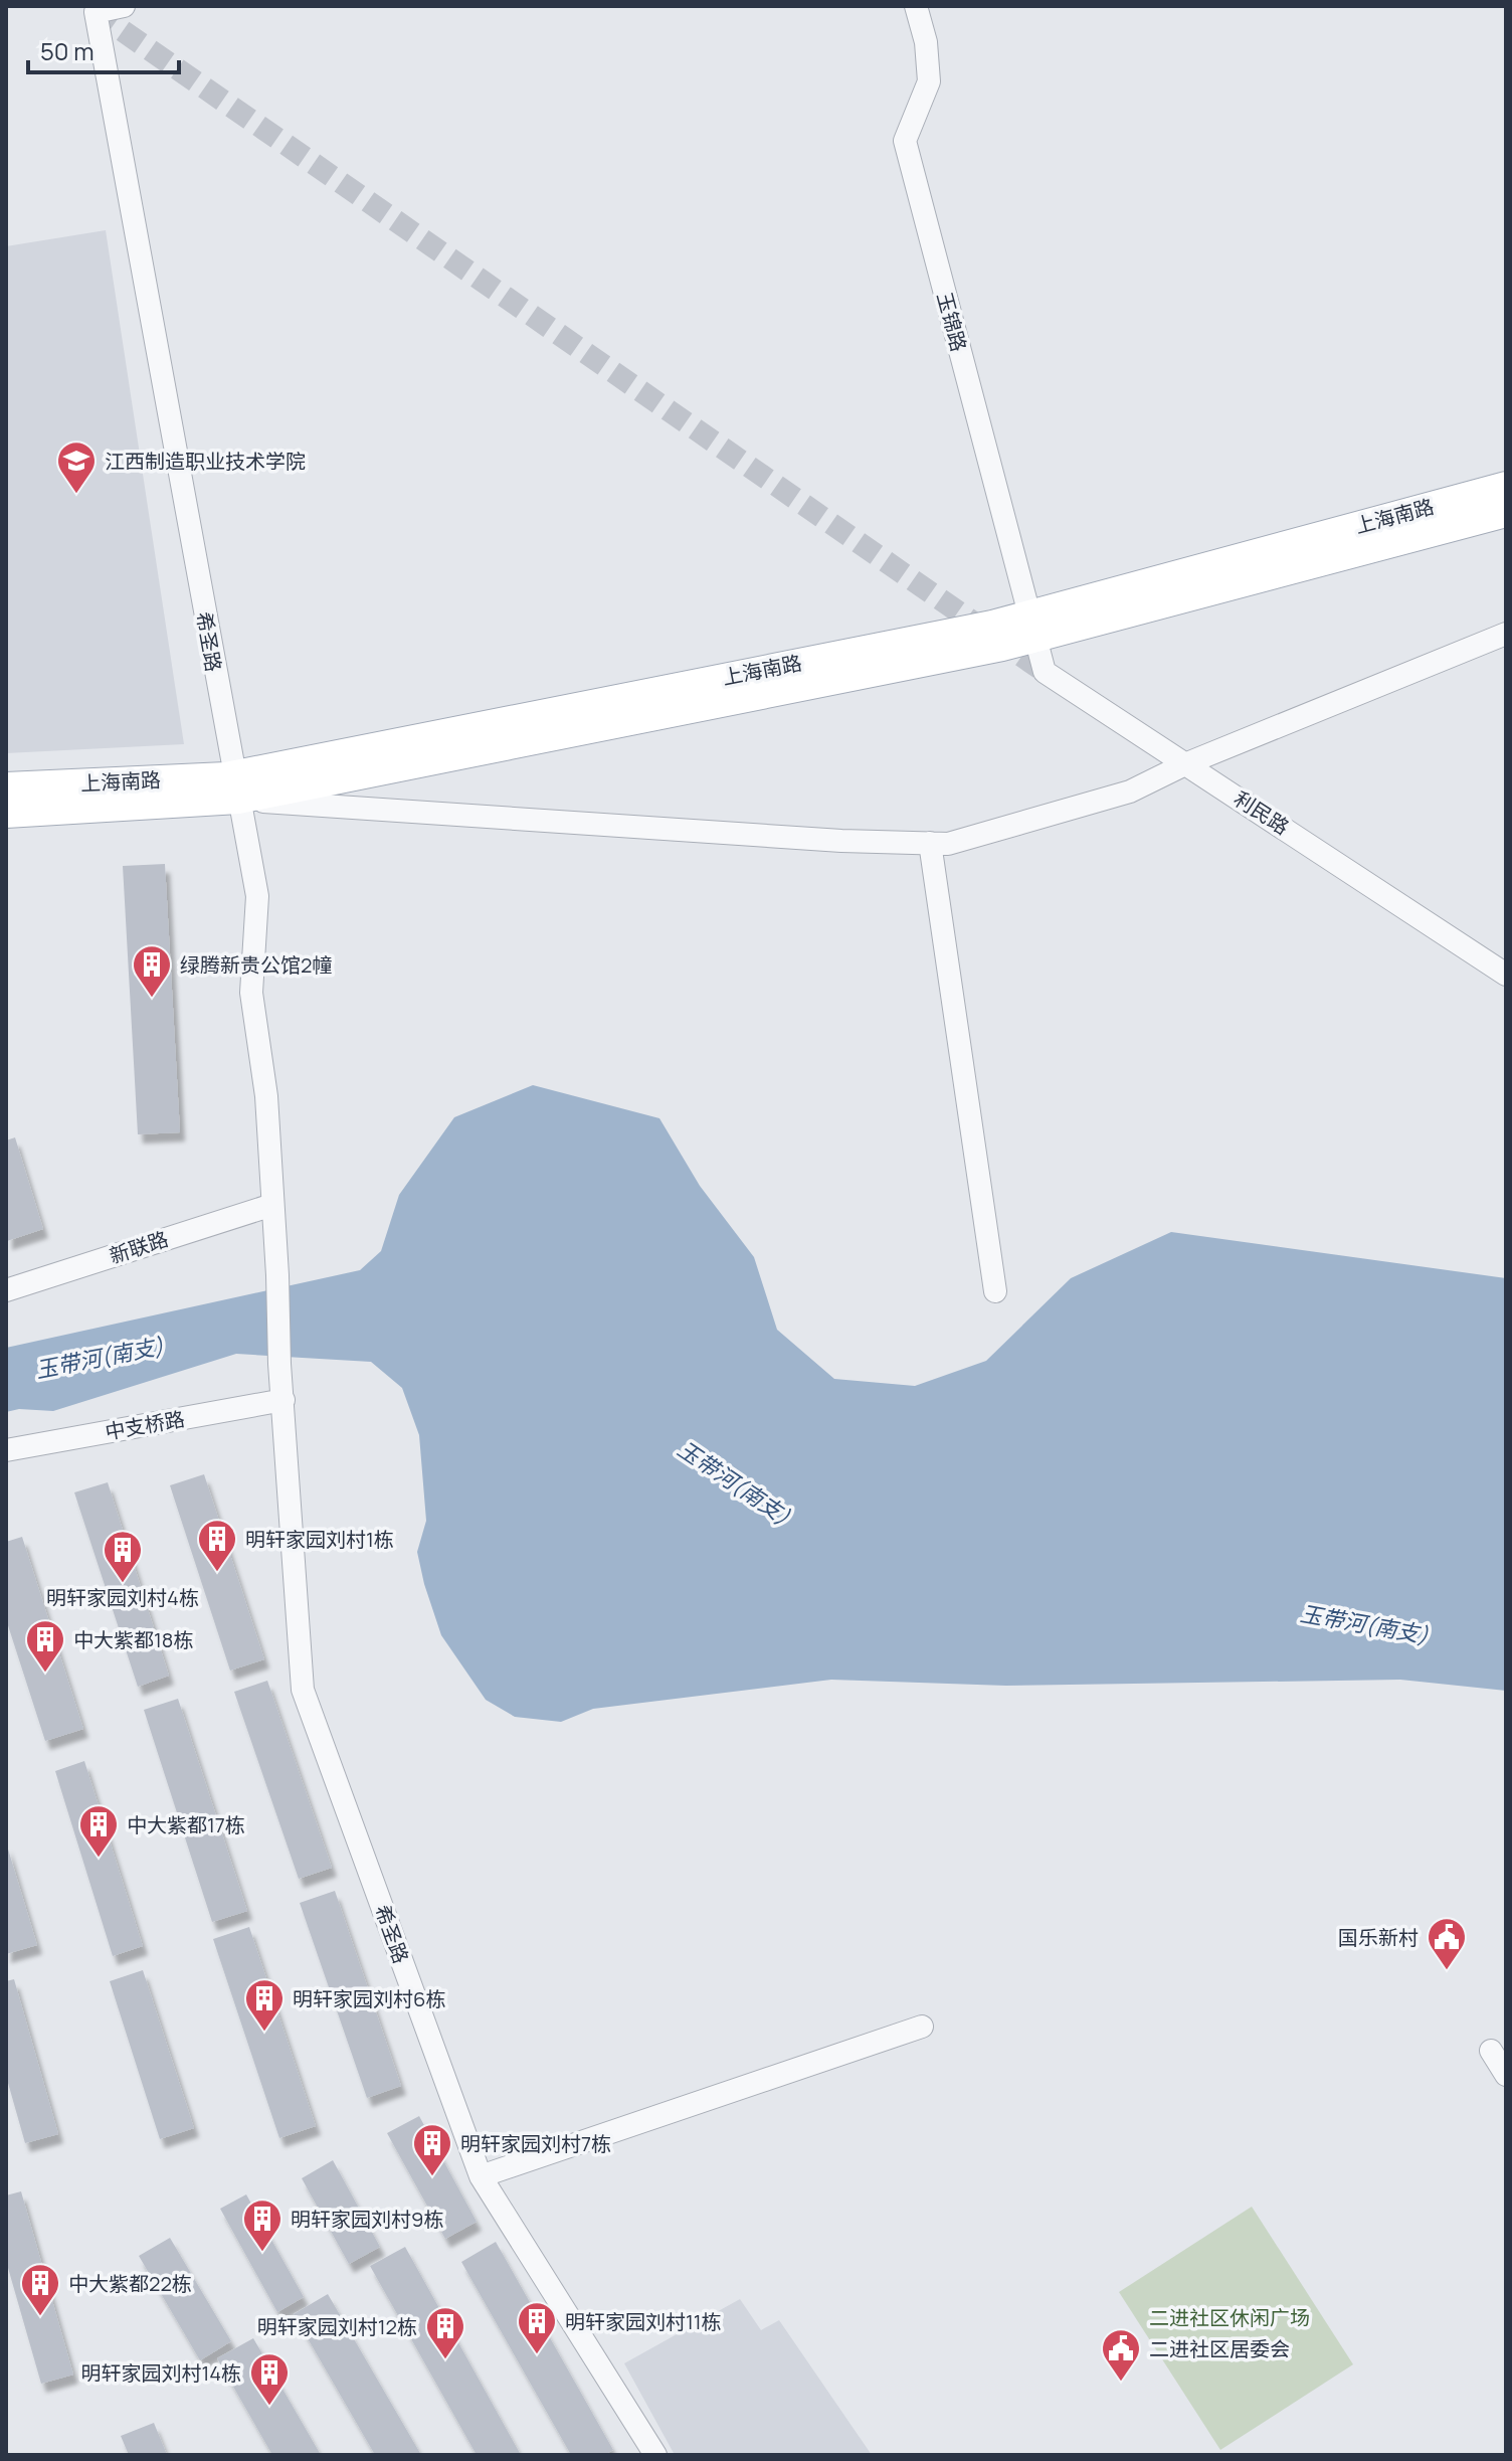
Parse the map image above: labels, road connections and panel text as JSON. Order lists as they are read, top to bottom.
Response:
{
  "streets": {
    "main road": ["上海南路"],
    "street": [
      "玉锦路",
      "希圣路",
      "利民路",
      "新联路",
      "中支桥路"
    ]
  },
  "crossings": [
    ["玉锦路", "上海南路"],
    ["玉锦路", "利民路"],
    ["上海南路", "希圣路"],
    ["上海南路", "利民路"],
    ["希圣路", "新联路"],
    ["希圣路", "中支桥路"]
  ],
  "water": ["玉带河(南支)"],
  "parks": ["二进社区休闲广场"],
  "places": {
    "school or university": ["江西制造职业技术学院"],
    "building": [
      "绿腾新贵公馆2幢",
      "明轩家园刘村1栋",
      "明轩家园刘村4栋",
      "中大紫都18栋",
      "中大紫都17栋",
      "明轩家园刘村6栋",
      "明轩家园刘村7栋",
      "明轩家园刘村9栋",
      "中大紫都22栋",
      "明轩家园刘村11栋",
      "明轩家园刘村12栋",
      "明轩家园刘村14栋"
    ],
    "public building": ["国乐新村", "二进社区居委会"]
  },
  "scale_bar": "50 m"
}
